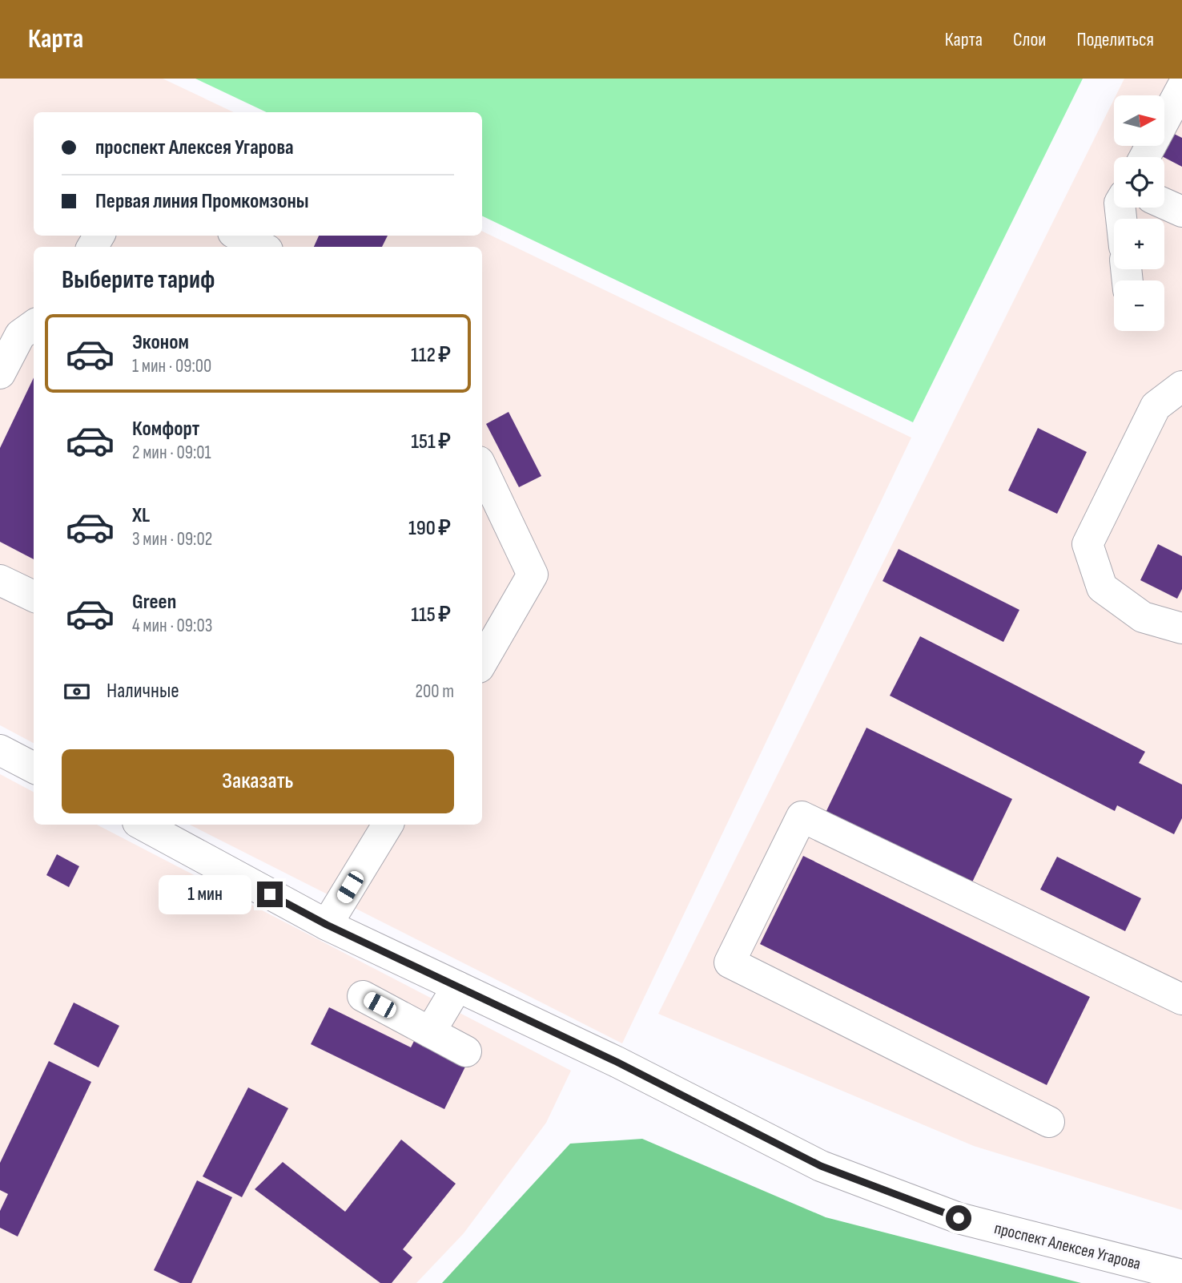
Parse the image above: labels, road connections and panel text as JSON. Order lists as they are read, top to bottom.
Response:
{
  "streets": {
    "street": ["проспект Алексея Угарова"]
  },
  "north": "right",
  "page": {
    "header": "Карта",
    "nav": ["Карта", "Слои", "Поделиться"],
    "map_buttons": ["+", "−"],
    "banner": ["проспект Алексея Угарова", "Первая линия Промкомзоны"],
    "heading": "Выберите тариф",
    "list": [
      {
        "name": "Эконом",
        "note": "1 мин · 09:00",
        "value": "112 ₽"
      },
      {
        "name": "Комфорт",
        "note": "2 мин · 09:01",
        "value": "151 ₽"
      },
      {
        "name": "XL",
        "note": "3 мин · 09:02",
        "value": "190 ₽"
      },
      {
        "name": "Green",
        "note": "4 мин · 09:03",
        "value": "115 ₽"
      }
    ],
    "pay": ["Наличные", "200 m"],
    "buttons": "Заказать",
    "bubble": "1 мин"
  }
}
